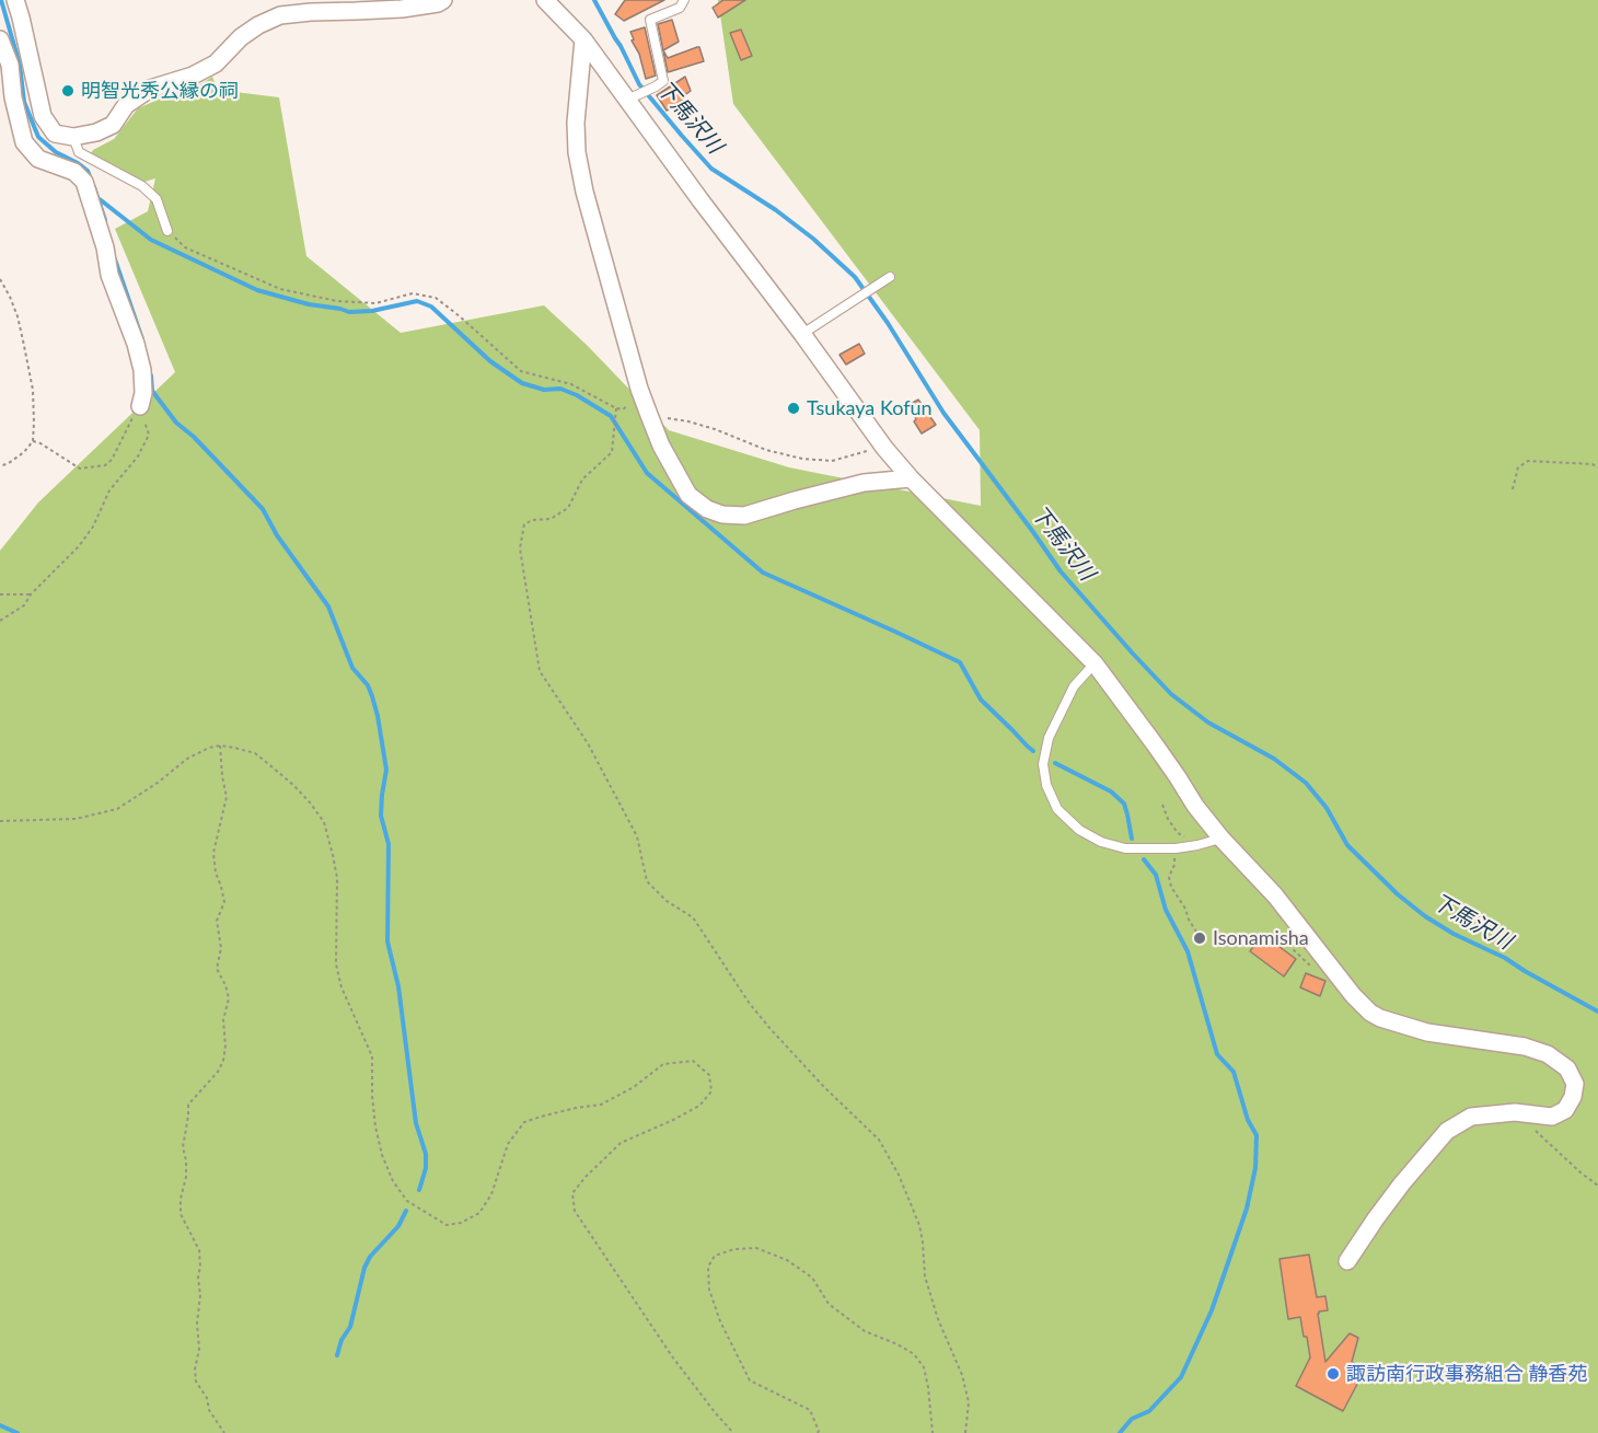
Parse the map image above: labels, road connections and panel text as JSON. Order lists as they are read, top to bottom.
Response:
{
  "water": ["下馬沢川"],
  "places": [
    "明智光秀公縁の祠",
    "Tsukaya Kofun",
    "Isonamisha",
    "諏訪南行政事務組合 静香苑"
  ]
}
